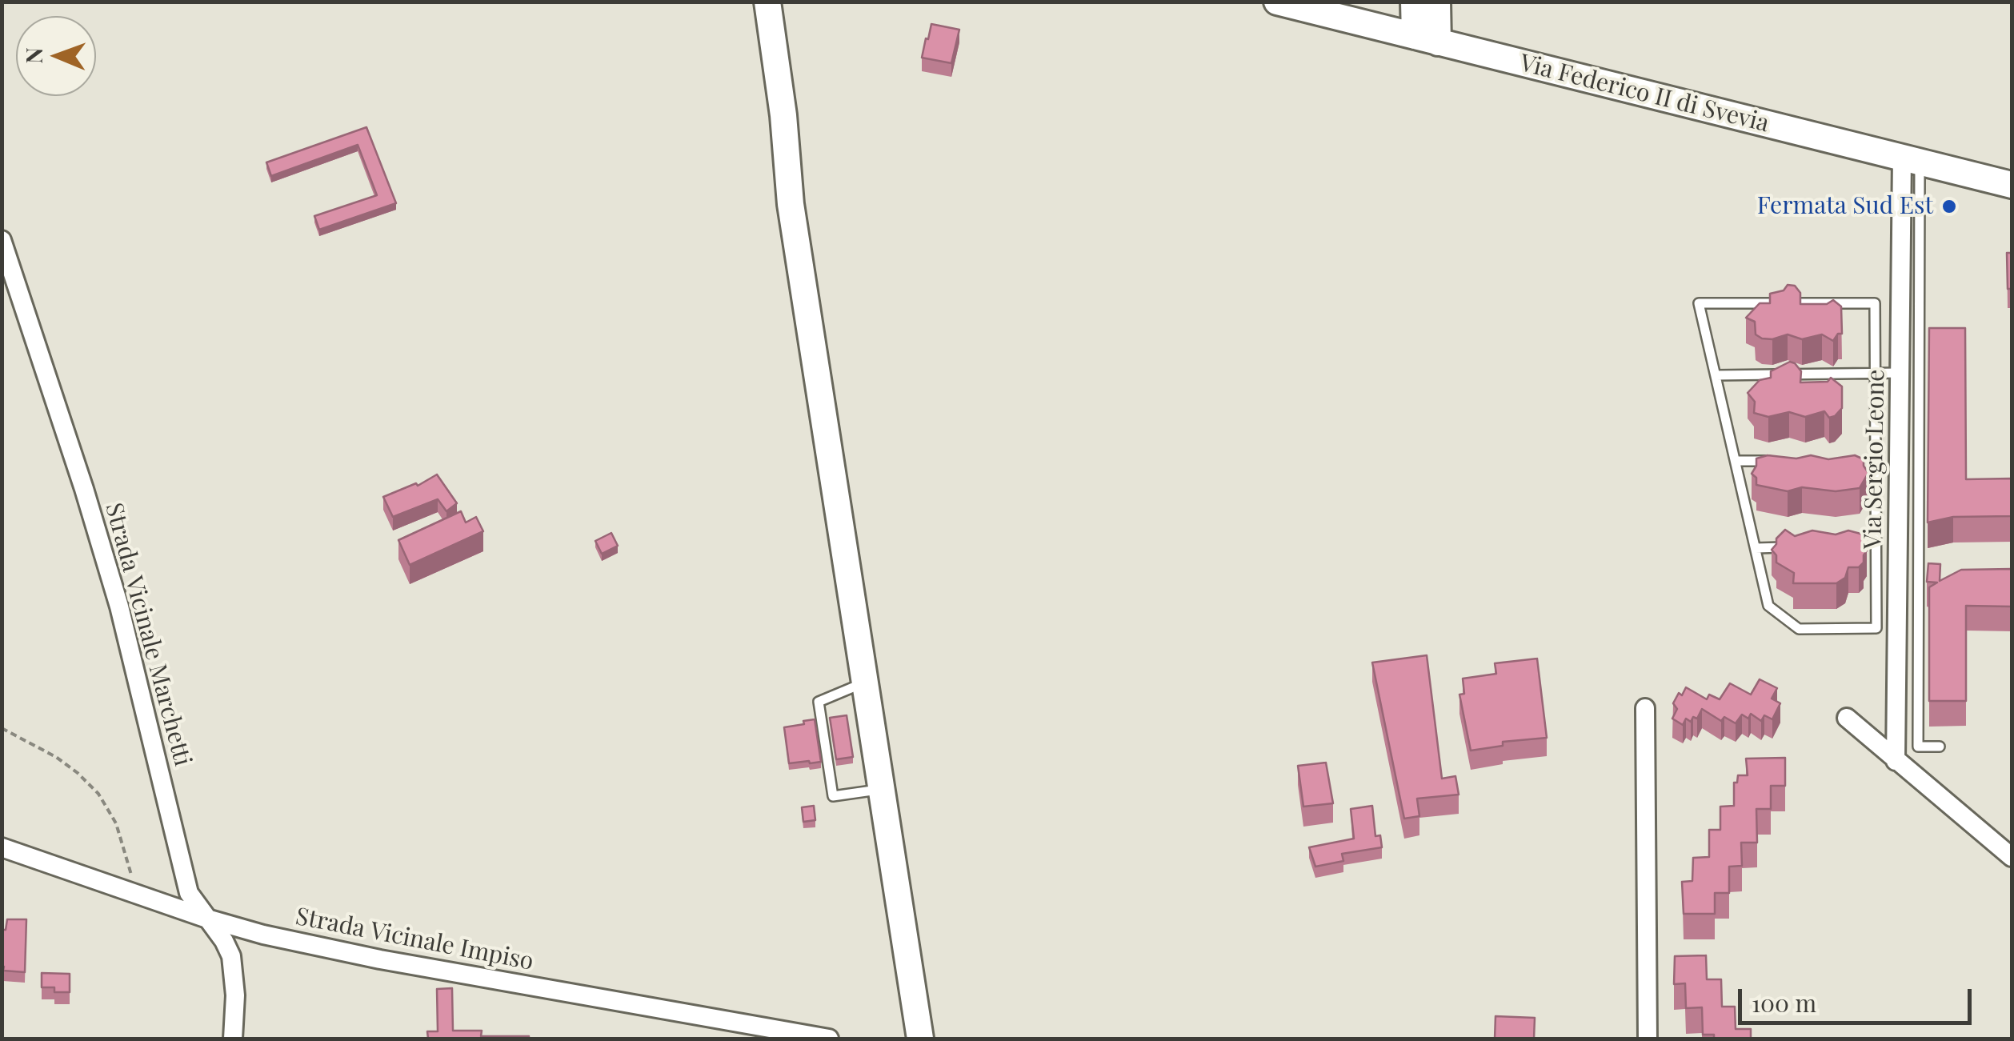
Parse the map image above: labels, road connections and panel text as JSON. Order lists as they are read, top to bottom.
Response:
{
  "streets": {
    "main road": ["Via Federico II di Svevia"],
    "street": ["Via Sergio Leone", "Strada Vicinale Marchetti", "Strada Vicinale Impiso"]
  },
  "crossings": [
    ["Via Federico II di Svevia", "Via Sergio Leone"],
    ["Strada Vicinale Marchetti", "Strada Vicinale Impiso"]
  ],
  "places": ["Fermata Sud Est"],
  "scale_bar": "100 m",
  "north": "left"
}
